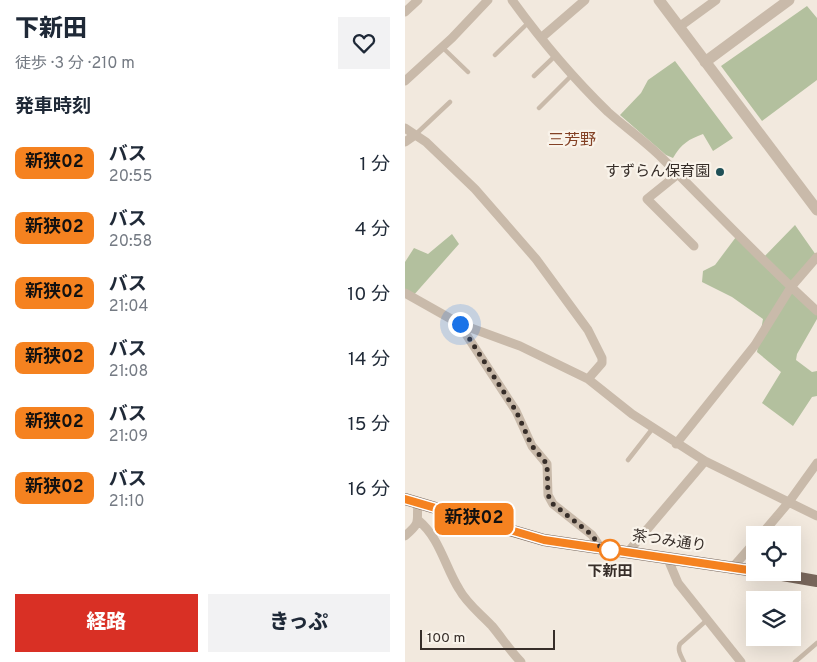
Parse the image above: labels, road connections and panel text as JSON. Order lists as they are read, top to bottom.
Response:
{
  "streets": {
    "main road": ["茶つみ通り"]
  },
  "districts": ["三芳野"],
  "places": ["すずらん保育園", "下新田"],
  "lines": ["bus line 新狭02"],
  "scale_bar": "100 m",
  "page": {
    "heading": [
      ["下新田", "徒歩 · 3 分 · 210 m"],
      "発車時刻"
    ],
    "on_map": "新狭02",
    "list": [
      {
        "mark": "新狭02",
        "name": "バス",
        "note": "20:55",
        "value": "1 分"
      },
      {
        "mark": "新狭02",
        "name": "バス",
        "note": "20:58",
        "value": "4 分"
      },
      {
        "mark": "新狭02",
        "name": "バス",
        "note": "21:04",
        "value": "10 分"
      },
      {
        "mark": "新狭02",
        "name": "バス",
        "note": "21:08",
        "value": "14 分"
      },
      {
        "mark": "新狭02",
        "name": "バス",
        "note": "21:09",
        "value": "15 分"
      },
      {
        "mark": "新狭02",
        "name": "バス",
        "note": "21:10",
        "value": "16 分"
      }
    ],
    "buttons": ["経路", "きっぷ"],
    "scale": "100 m"
  }
}
